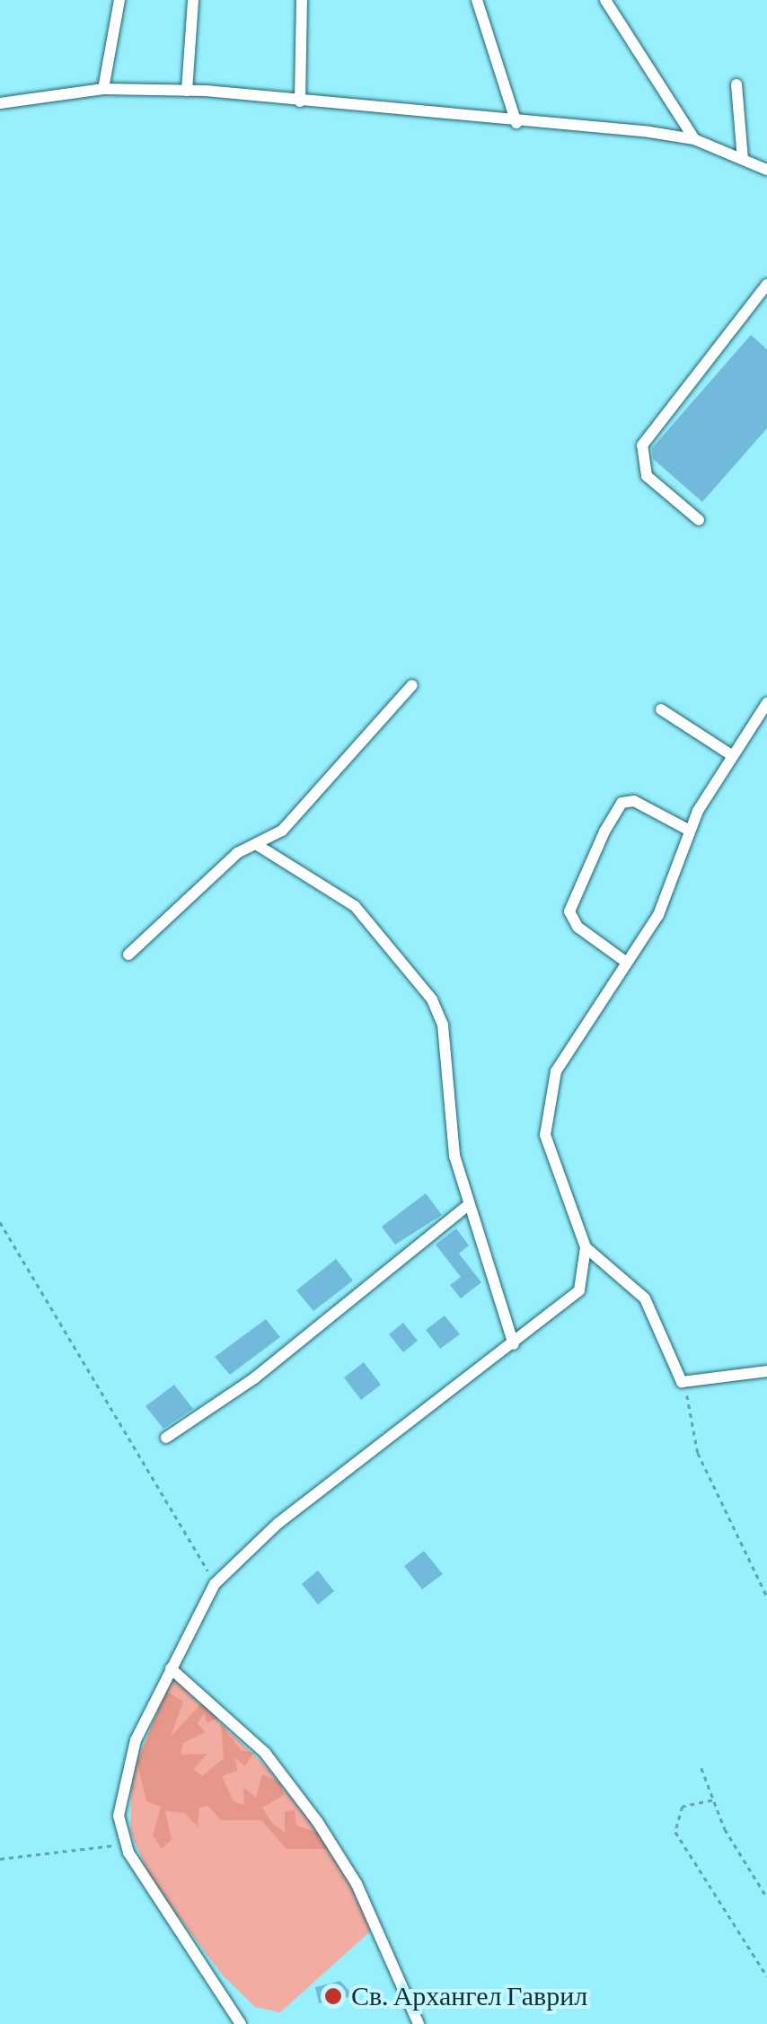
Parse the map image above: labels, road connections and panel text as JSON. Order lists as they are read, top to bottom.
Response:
{
  "places": ["Св. Архангел Гаврил"]
}
